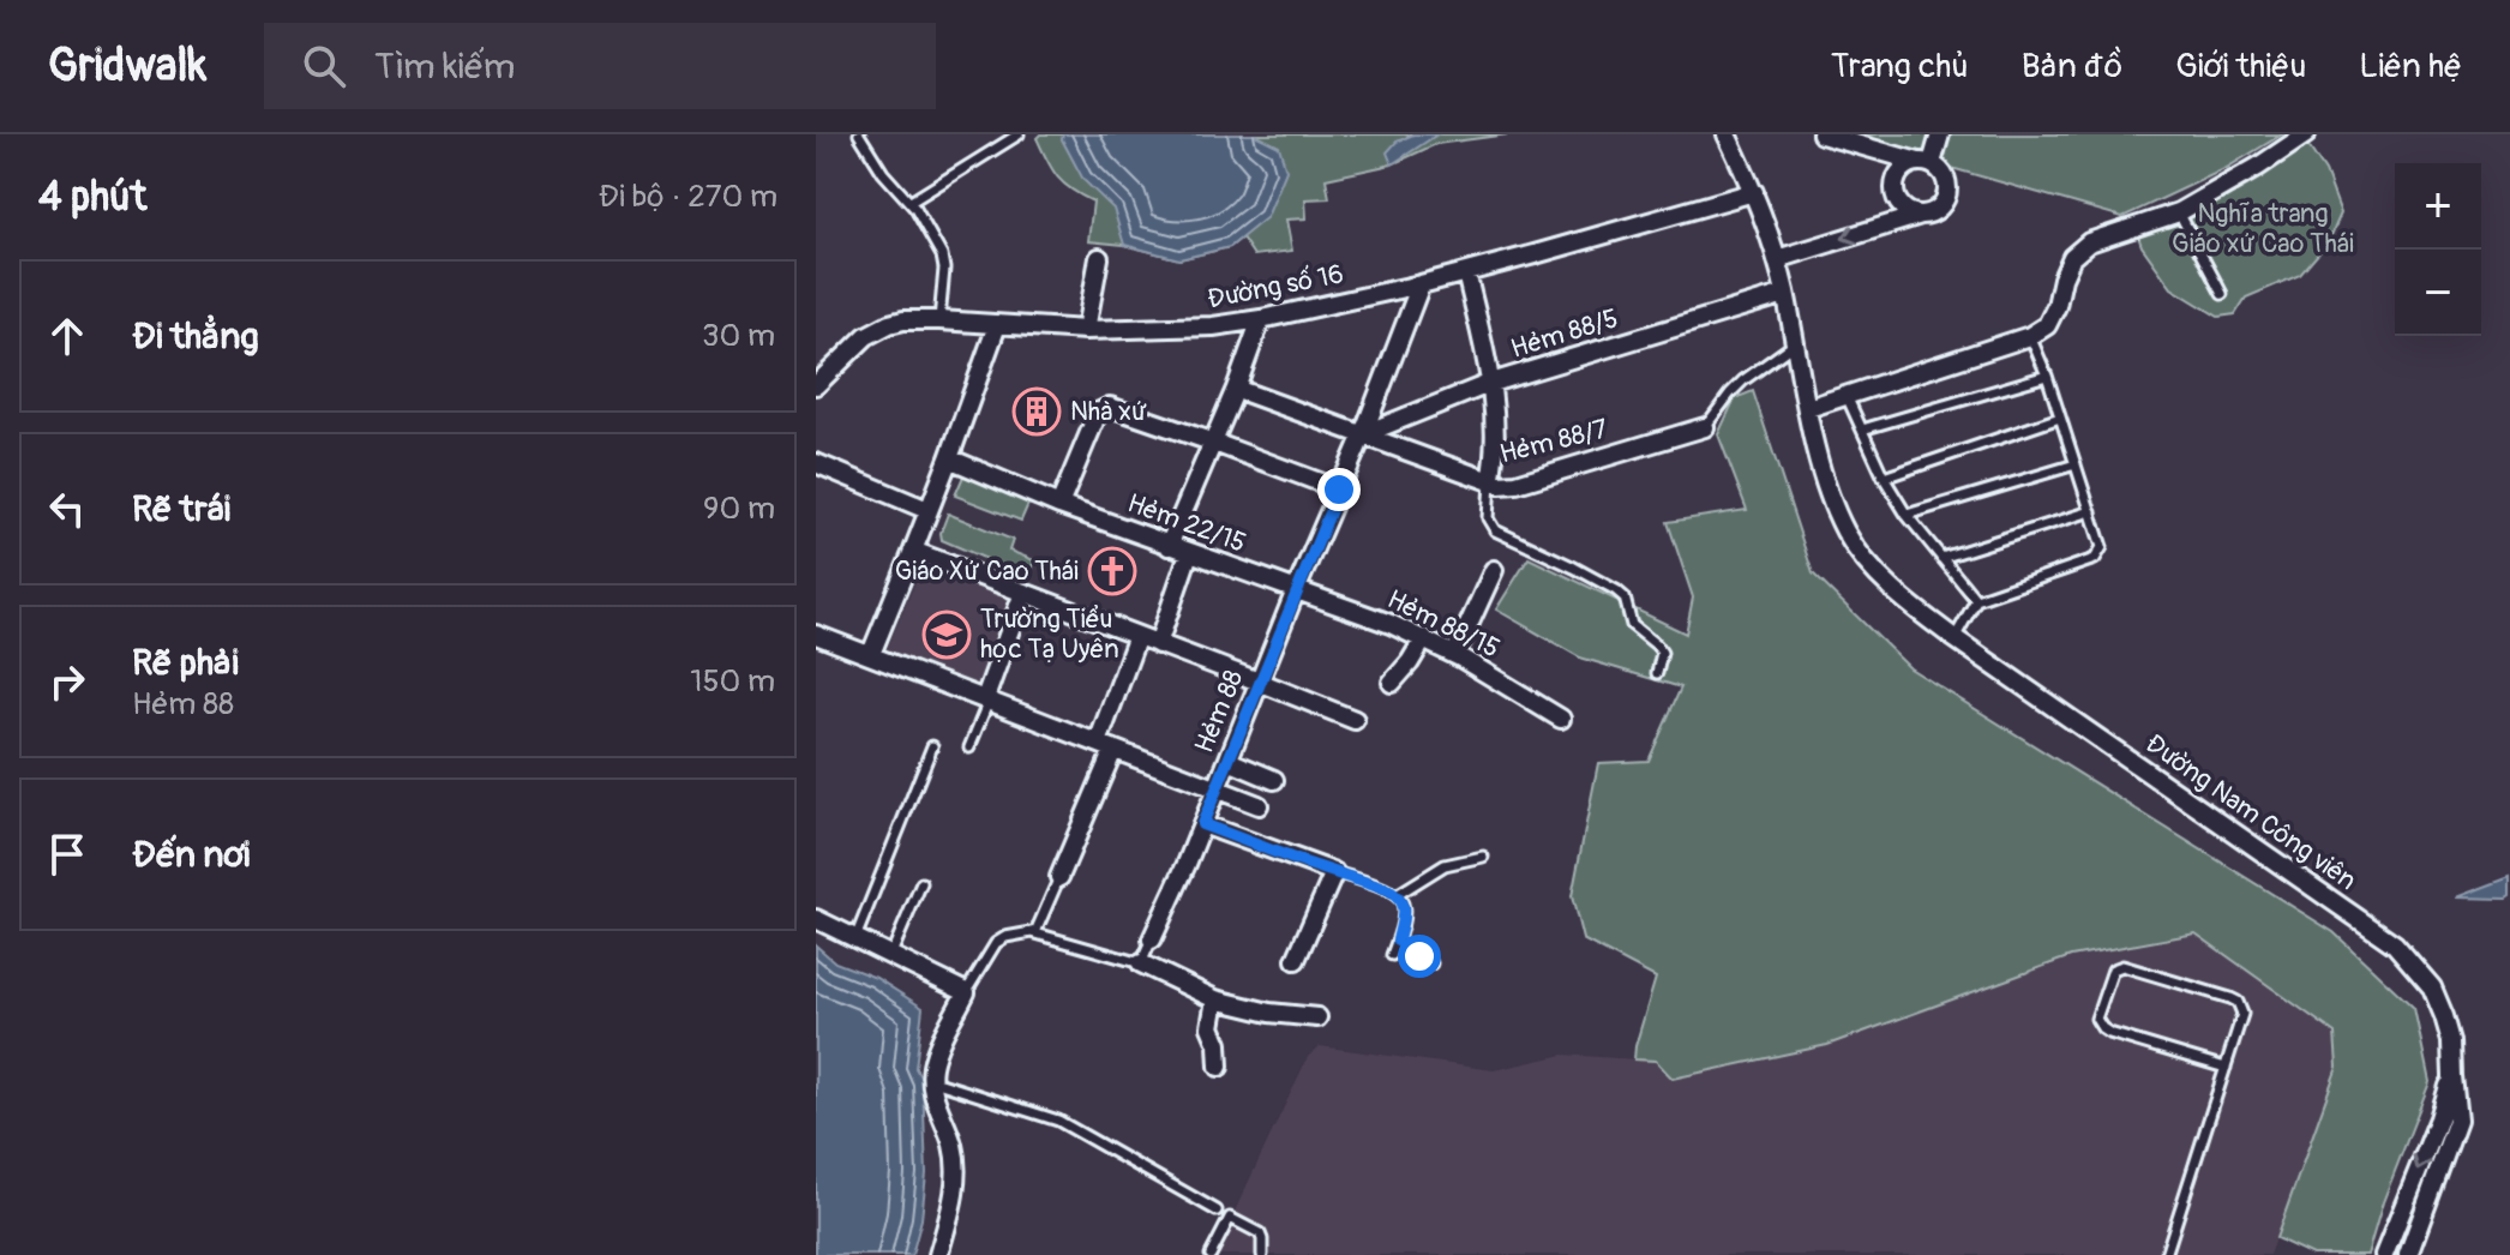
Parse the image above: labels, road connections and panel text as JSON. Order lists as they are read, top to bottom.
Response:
{
  "streets": {
    "street": [
      "Đường số 16",
      "Hẻm 88/5",
      "Hẻm 88/7",
      "Hẻm 22/15",
      "Hẻm 88/15",
      "Hẻm 88",
      "Đường Nam Công viên"
    ]
  },
  "crossings": [
    ["Đường số 16", "Hẻm 88"],
    ["Đường số 16", "Đường Nam Công viên"],
    ["Hẻm 88/5", "Hẻm 88/7"],
    ["Hẻm 88/5", "Hẻm 88"],
    ["Hẻm 88/5", "Đường Nam Công viên"],
    ["Hẻm 88/7", "Hẻm 88"],
    ["Hẻm 22/15", "Hẻm 88/15"],
    ["Hẻm 22/15", "Hẻm 88"],
    ["Hẻm 88/15", "Hẻm 88"]
  ],
  "parks": ["Nghĩa trang Giáo xứ Cao Thái"],
  "places": {
    "building": ["Nhà xứ"],
    "church": ["Giáo Xứ Cao Thái"],
    "school or university": ["Trường Tiểu học Tạ Uyên"]
  },
  "page": {
    "header": "Gridwalk",
    "search": "Tìm kiếm",
    "nav": [
      "Trang chủ",
      "Bản đồ",
      "Giới thiệu",
      "Liên hệ"
    ],
    "heading": ["4 phút", "Đi bộ · 270 m"],
    "map_buttons": ["+", "−"],
    "list": [
      ["Đi thẳng", "30 m"],
      ["Rẽ trái", "90 m"],
      ["Rẽ phải", "Hẻm 88", "150 m"],
      "Đến nơi"
    ]
  }
}
